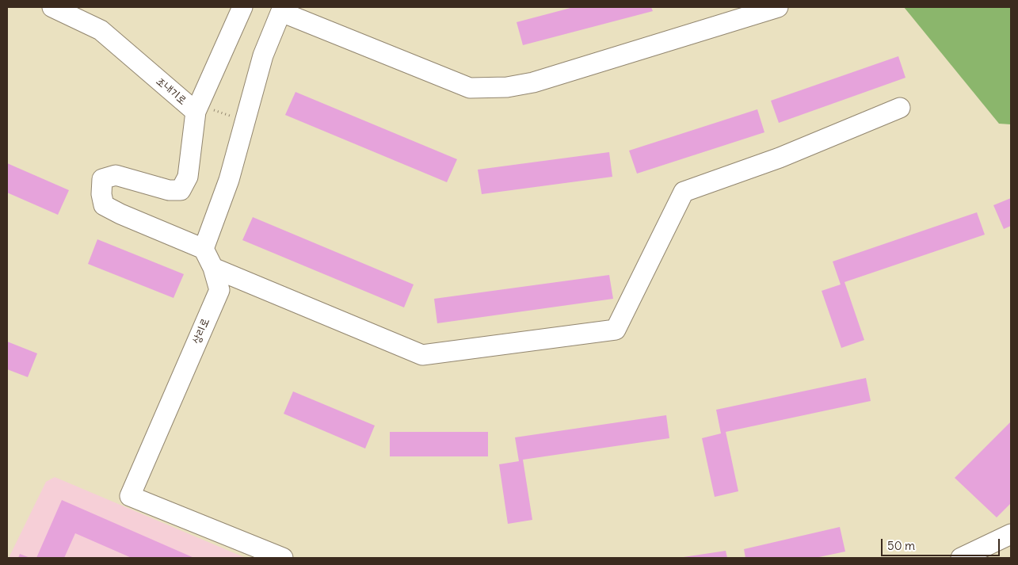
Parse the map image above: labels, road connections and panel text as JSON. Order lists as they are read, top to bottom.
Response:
{
  "streets": {
    "street": ["조내기로", "상리로"]
  },
  "scale_bar": "50 m"
}
